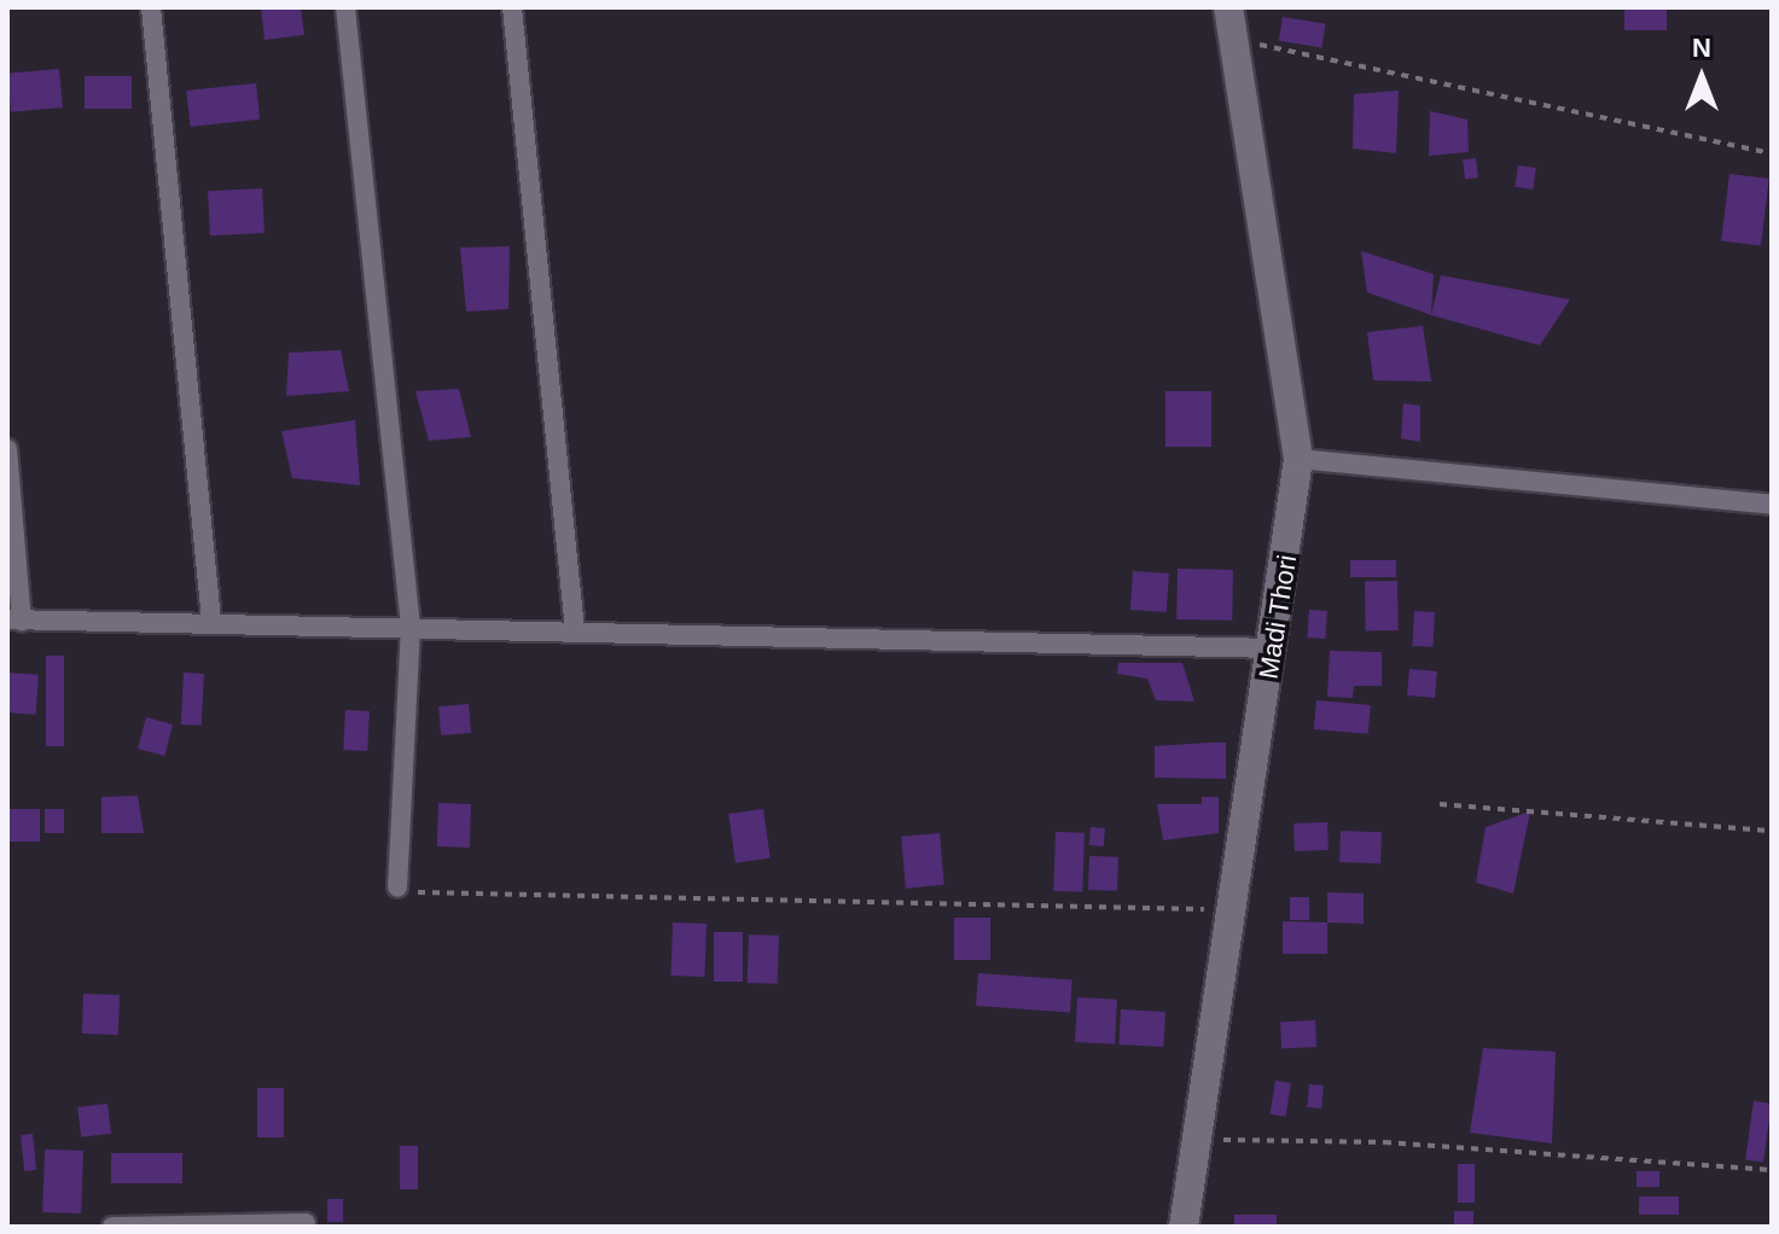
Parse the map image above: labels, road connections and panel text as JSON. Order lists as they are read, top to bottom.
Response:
{
  "streets": {
    "main road": ["Madi Thori"]
  },
  "north": "top"
}
